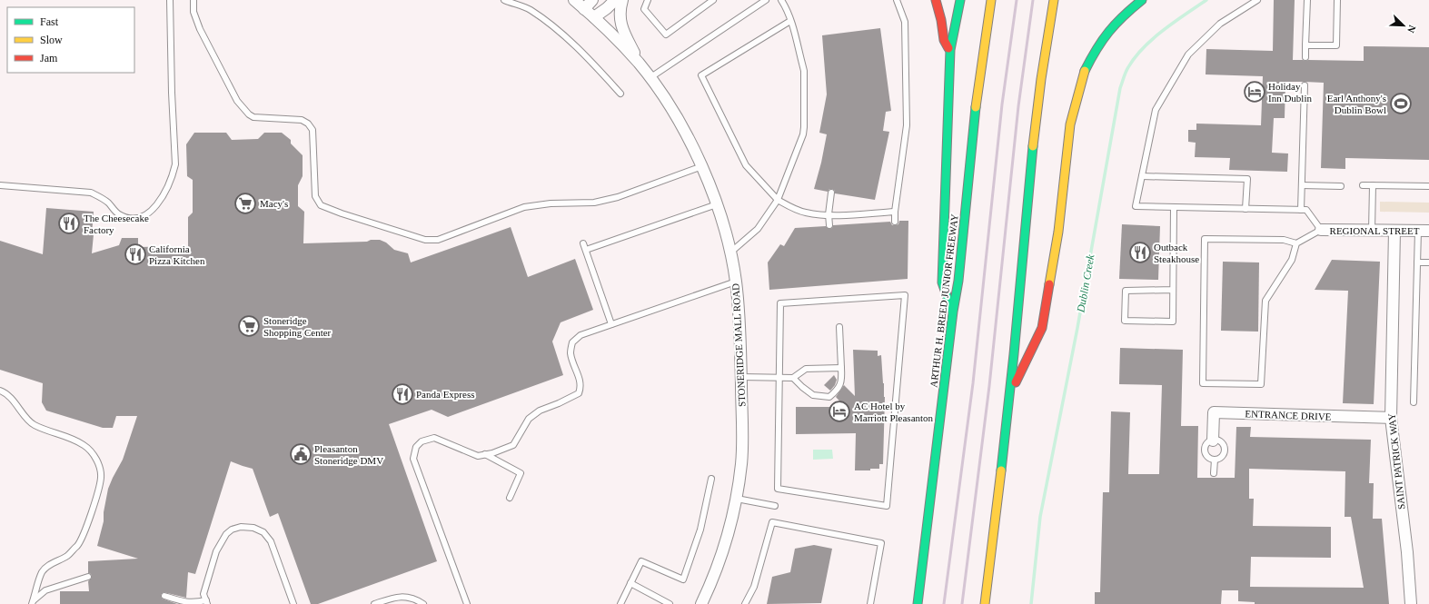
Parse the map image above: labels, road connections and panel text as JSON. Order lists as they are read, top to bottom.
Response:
{
  "streets": {
    "highway": ["ARTHUR H. BREED JUNIOR FREEWAY"],
    "street": [
      "REGIONAL STREET",
      "STONERIDGE MALL ROAD",
      "ENTRANCE DRIVE",
      "SAINT PATRICK WAY"
    ]
  },
  "crossings": [
    ["REGIONAL STREET", "SAINT PATRICK WAY"],
    ["ENTRANCE DRIVE", "SAINT PATRICK WAY"]
  ],
  "water": ["Dublin Creek"],
  "places": {
    "hotel": ["Holiday Inn Dublin", "AC Hotel by Marriott Pleasanton"],
    "sports": ["Earl Anthony's Dublin Bowl"],
    "supermarket": ["Macy's", "Stoneridge Shopping Center"],
    "restaurant": [
      "The Cheesecake Factory",
      "Outback Steakhouse",
      "California Pizza Kitchen",
      "Panda Express"
    ],
    "public building": ["Pleasanton Stoneridge DMV"]
  },
  "legend": ["Fast", "Slow", "Jam"],
  "north": "bottom right"
}
